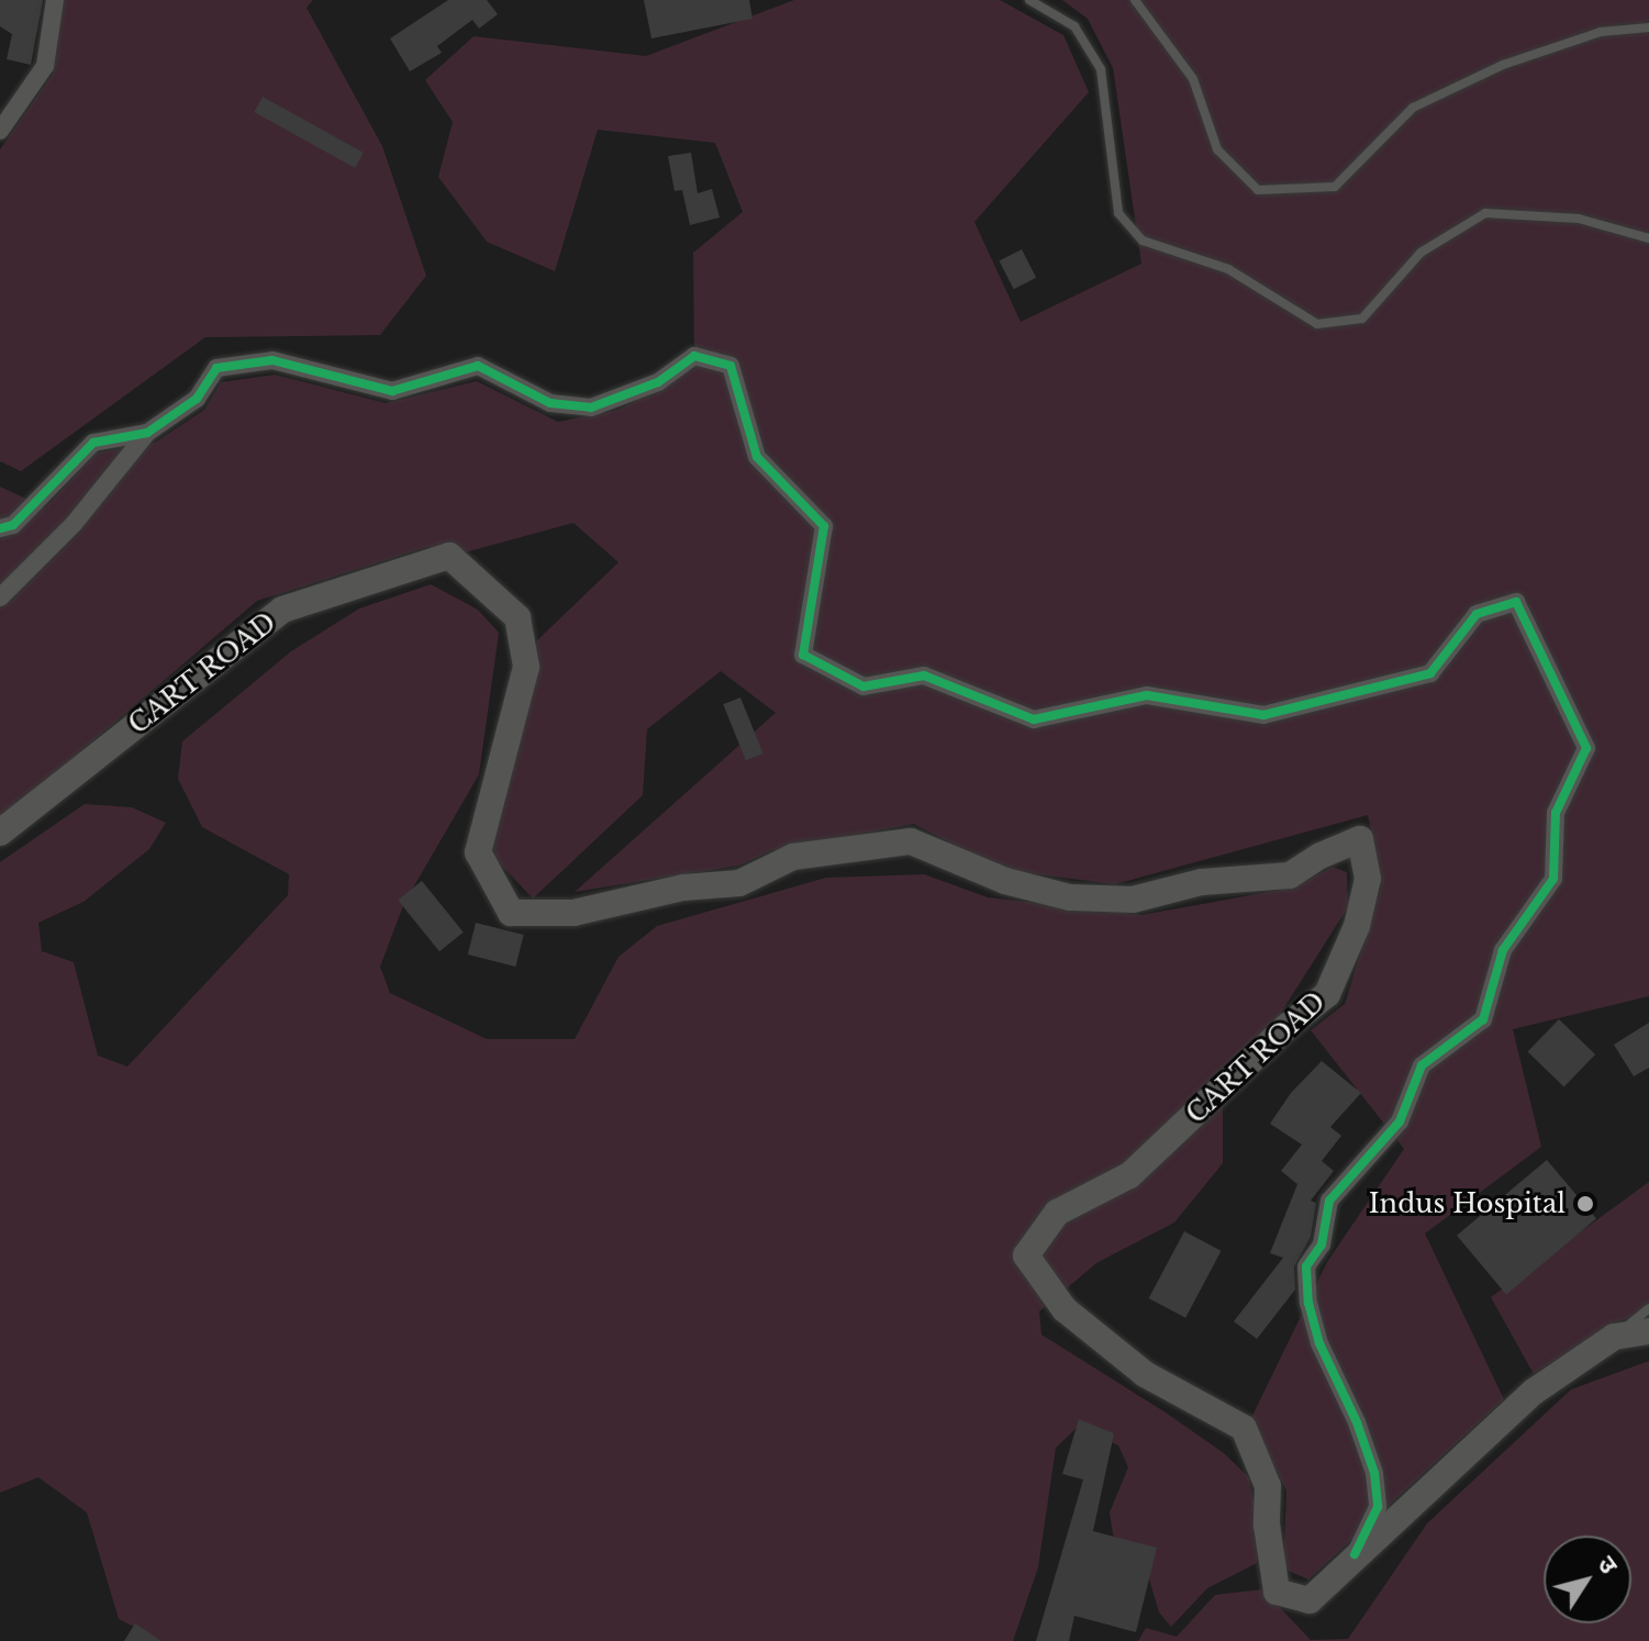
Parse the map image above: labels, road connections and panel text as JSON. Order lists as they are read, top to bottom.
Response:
{
  "streets": {
    "main road": ["CART ROAD"]
  },
  "places": ["Indus Hospital"],
  "north": "top right"
}
